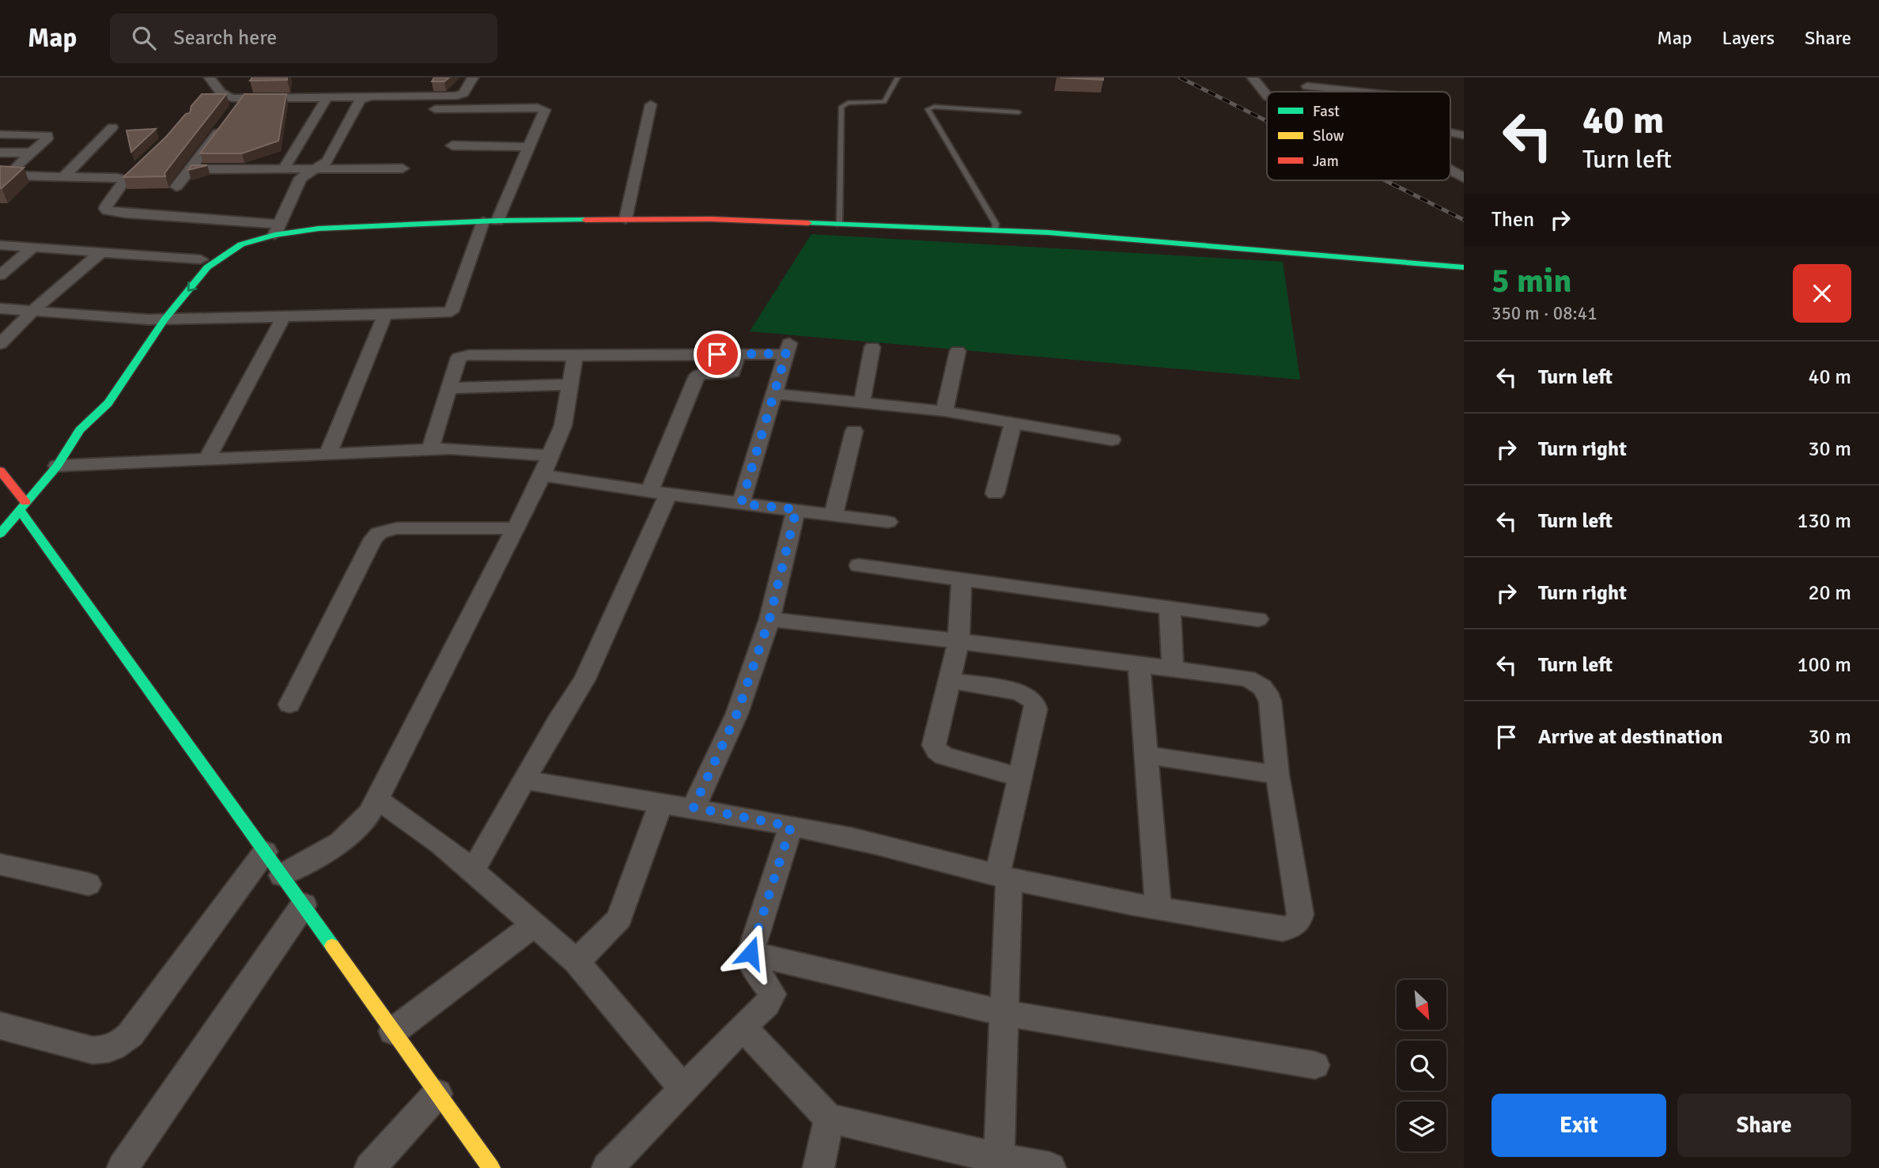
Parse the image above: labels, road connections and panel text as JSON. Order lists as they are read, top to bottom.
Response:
{
  "legend": ["Fast", "Slow", "Jam"],
  "north": "bottom right",
  "page": {
    "header": "Map",
    "search": "Search here",
    "nav": ["Map", "Layers", "Share"],
    "turn": ["40 m", "Turn left"],
    "then": "Then",
    "heading": ["5 min", "350 m · 08:41"],
    "list": [
      {
        "name": "Turn left",
        "value": "40 m"
      },
      {
        "name": "Turn right",
        "value": "30 m"
      },
      {
        "name": "Turn left",
        "value": "130 m"
      },
      {
        "name": "Turn right",
        "value": "20 m"
      },
      {
        "name": "Turn left",
        "value": "100 m"
      },
      {
        "name": "Arrive at destination",
        "value": "30 m"
      }
    ],
    "buttons": ["Exit", "Share"]
  }
}
